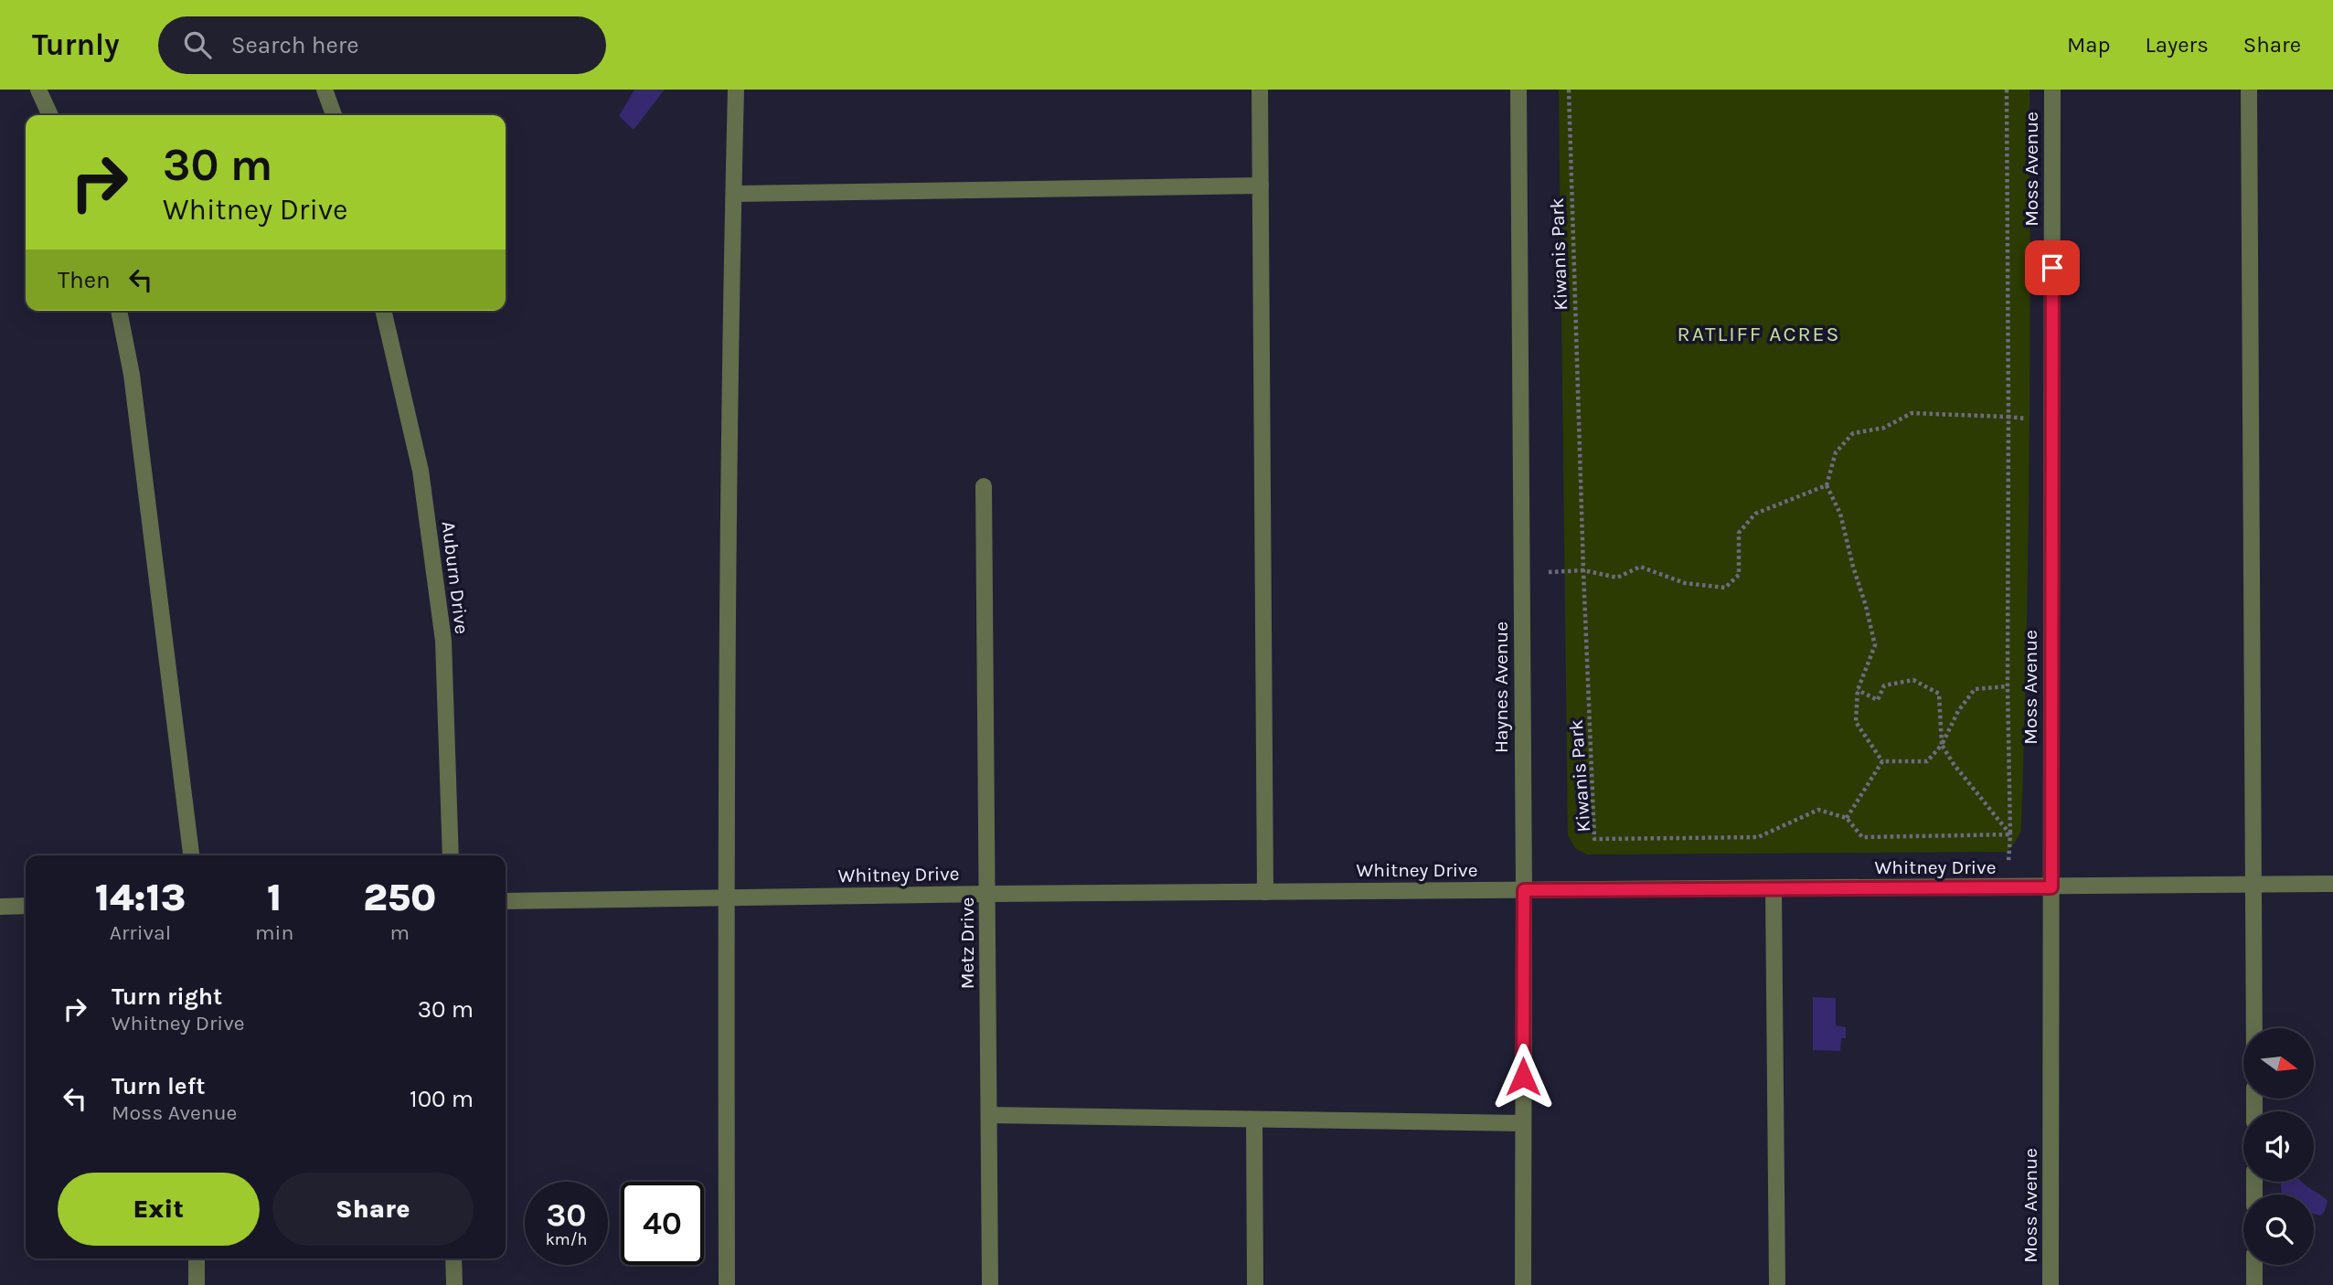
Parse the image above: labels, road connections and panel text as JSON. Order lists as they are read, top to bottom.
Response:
{
  "streets": {
    "street": [
      "Moss Avenue",
      "Auburn Drive",
      "Haynes Avenue",
      "Whitney Drive",
      "Metz Drive"
    ],
    "path": ["Kiwanis Park"]
  },
  "crossings": [
    ["Moss Avenue", "Whitney Drive"],
    ["Haynes Avenue", "Whitney Drive"],
    ["Whitney Drive", "Metz Drive"]
  ],
  "districts": ["RATLIFF ACRES"],
  "north": "right",
  "page": {
    "header": "Turnly",
    "search": "Search here",
    "nav": ["Map", "Layers", "Share"],
    "turn": ["30 m", "Whitney Drive"],
    "then": "Then",
    "eta": [
      "14:13",
      "Arrival",
      "1",
      "min",
      "250",
      "m"
    ],
    "list": [
      {
        "name": "Turn right",
        "note": "Whitney Drive",
        "value": "30 m"
      },
      {
        "name": "Turn left",
        "note": "Moss Avenue",
        "value": "100 m"
      }
    ],
    "buttons": ["Exit", "Share"],
    "speed": "30 km/h",
    "limit": "40"
  }
}
